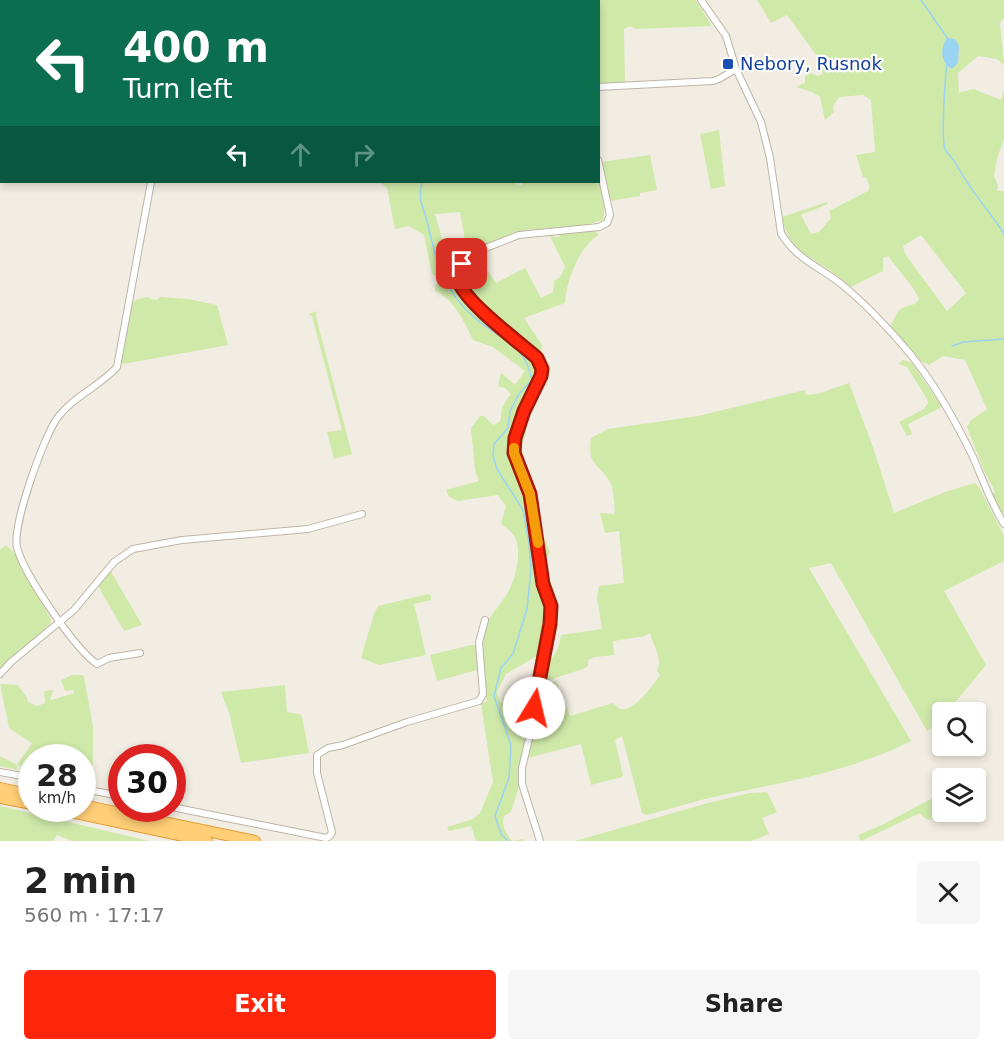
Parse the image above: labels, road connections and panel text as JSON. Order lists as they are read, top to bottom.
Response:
{
  "places": {
    "transit": ["Nebory, Rusnok"]
  },
  "page": {
    "turn": ["400 m", "Turn left"],
    "speed": "28 km/h",
    "limit": "30",
    "heading": ["2 min", "560 m · 17:17"],
    "buttons": ["Exit", "Share"]
  }
}
